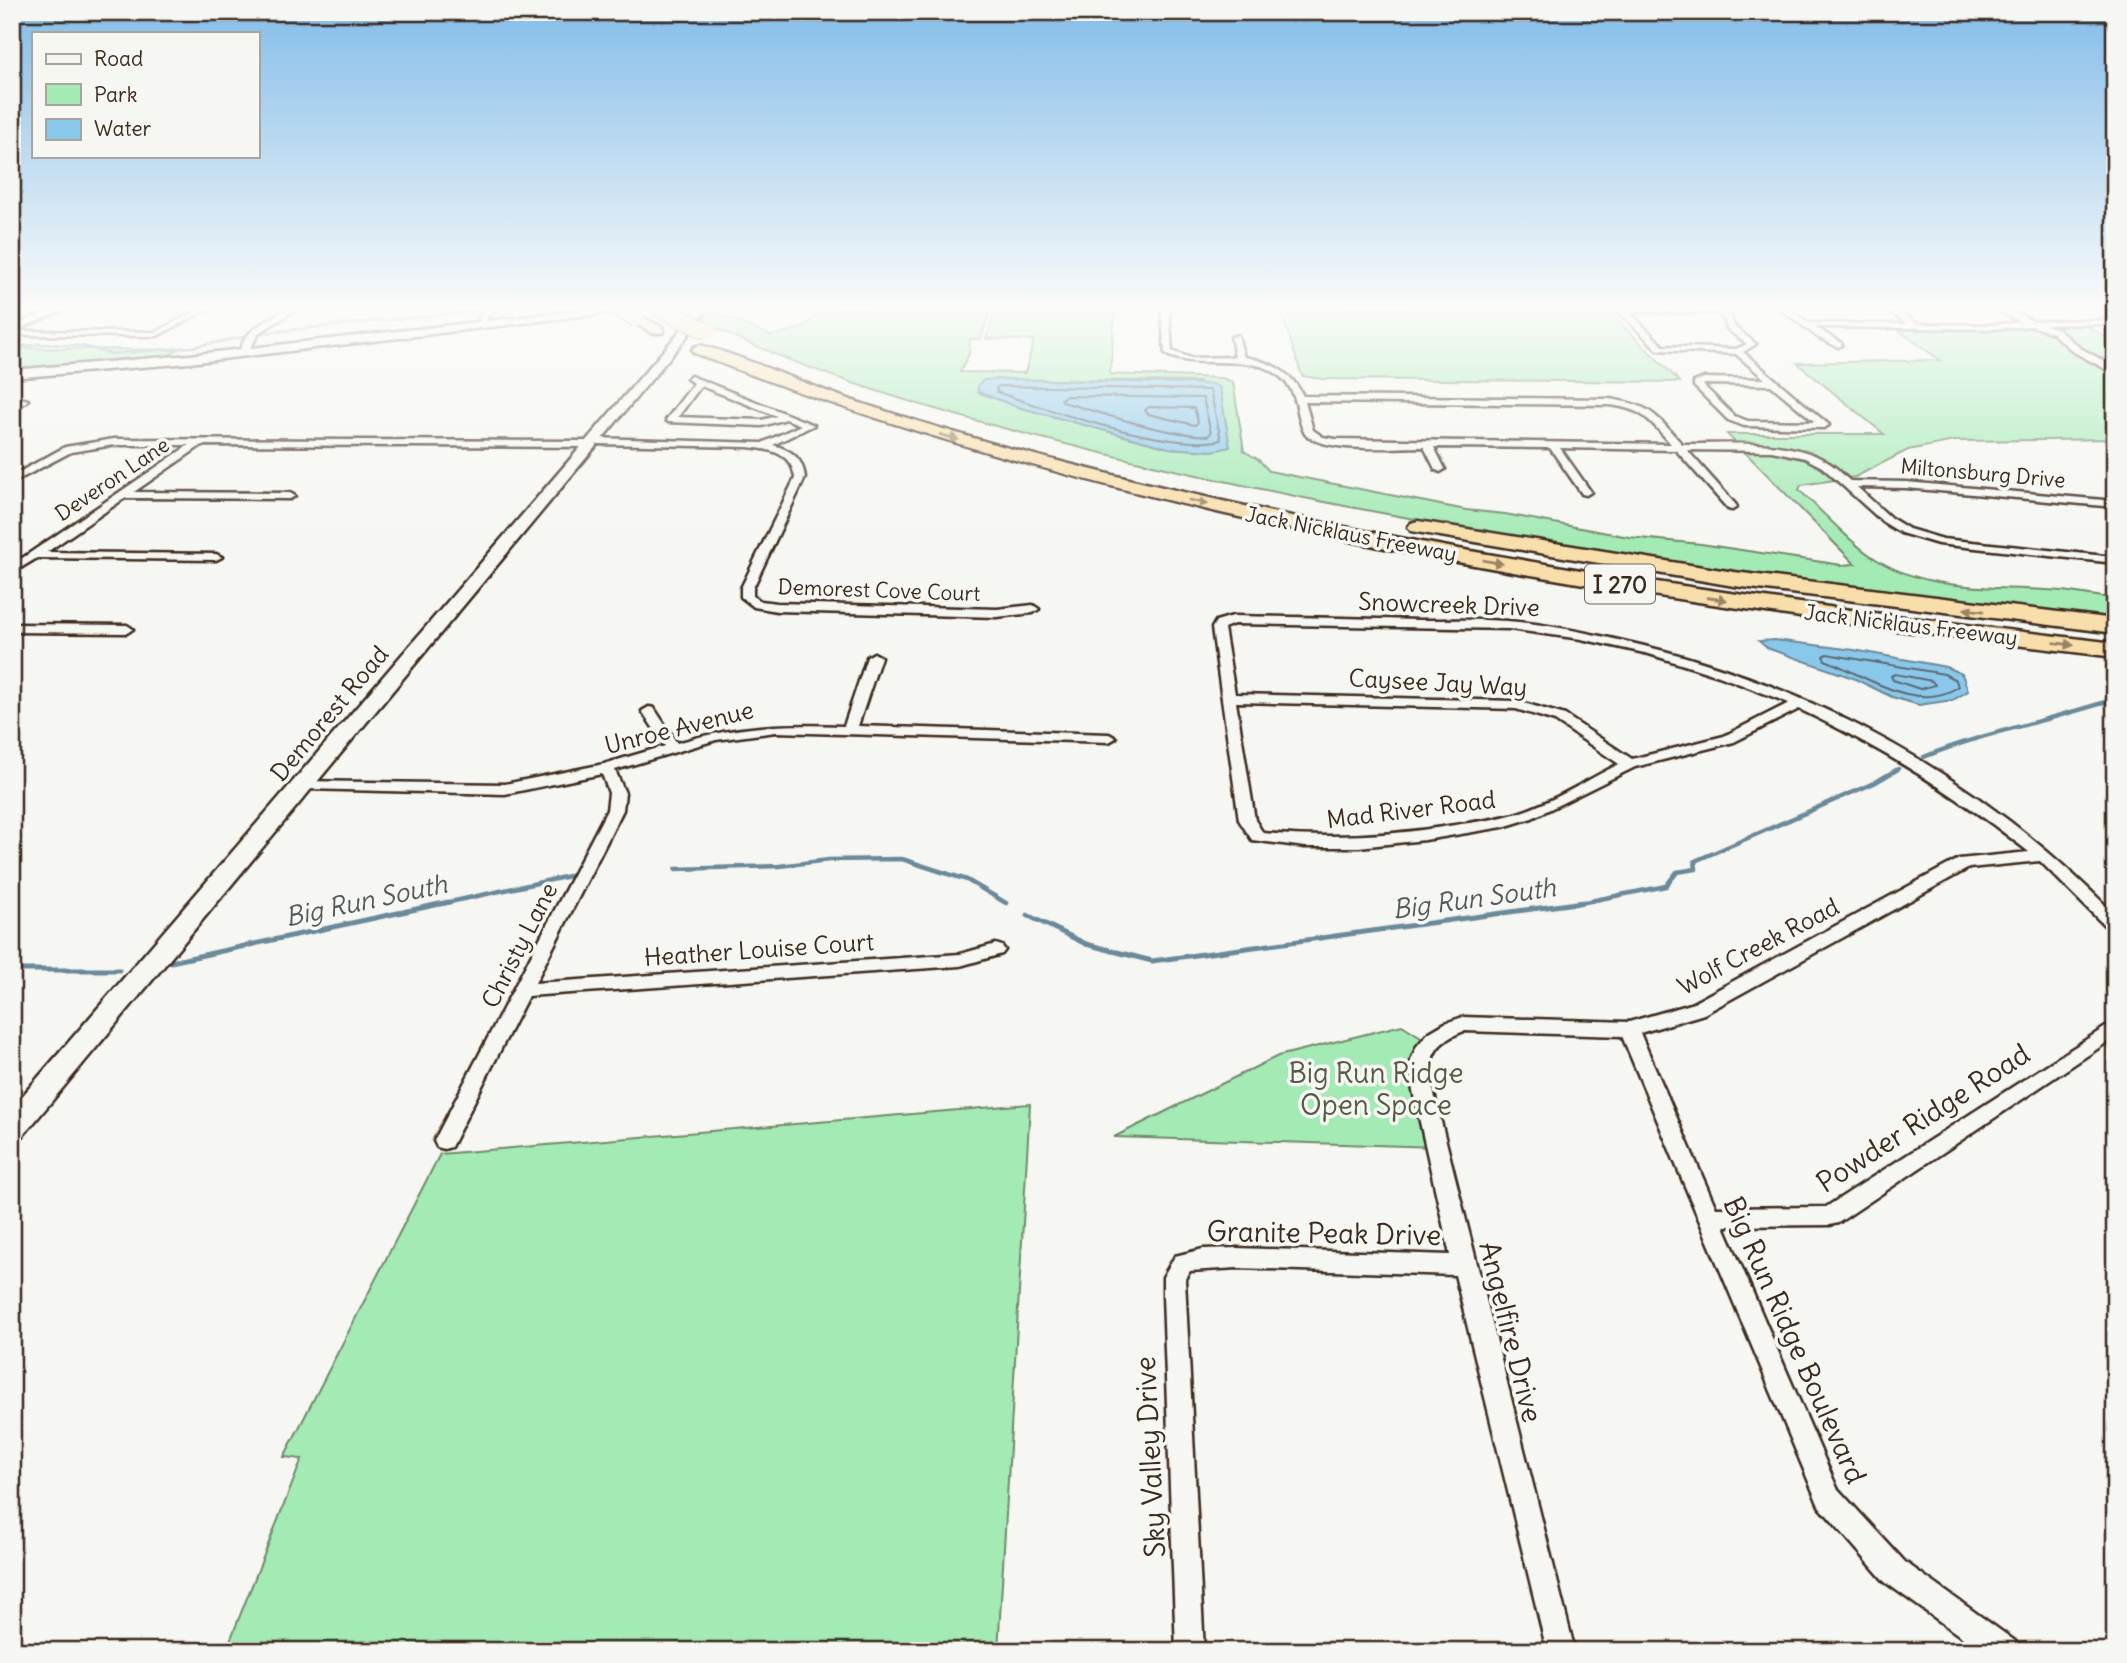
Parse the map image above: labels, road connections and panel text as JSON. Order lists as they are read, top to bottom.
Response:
{
  "streets": {
    "highway": ["Jack Nicklaus Freeway", "I 270"],
    "street": [
      "Miltonsburg Drive",
      "Deveron Lane",
      "Demorest Cove Court",
      "Snowcreek Drive",
      "Caysee Jay Way",
      "Demorest Road",
      "Unroe Avenue",
      "Mad River Road",
      "Christy Lane",
      "Wolf Creek Road",
      "Heather Louise Court",
      "Powder Ridge Road",
      "Granite Peak Drive",
      "Angelfire Drive",
      "Big Run Ridge Boulevard",
      "Sky Valley Drive"
    ]
  },
  "crossings": [
    ["Deveron Lane", "Demorest Cove Court"],
    ["Demorest Cove Court", "Demorest Road"],
    ["Snowcreek Drive", "Caysee Jay Way"],
    ["Snowcreek Drive", "Mad River Road"],
    ["Snowcreek Drive", "Wolf Creek Road"],
    ["Caysee Jay Way", "Mad River Road"],
    ["Demorest Road", "Unroe Avenue"],
    ["Unroe Avenue", "Christy Lane"],
    ["Christy Lane", "Heather Louise Court"],
    ["Wolf Creek Road", "Angelfire Drive"],
    ["Wolf Creek Road", "Big Run Ridge Boulevard"],
    ["Powder Ridge Road", "Big Run Ridge Boulevard"],
    ["Granite Peak Drive", "Angelfire Drive"],
    ["Granite Peak Drive", "Sky Valley Drive"]
  ],
  "water": ["Big Run South"],
  "parks": ["Big Run Ridge Open Space"],
  "legend": ["Road", "Park", "Water"]
}
